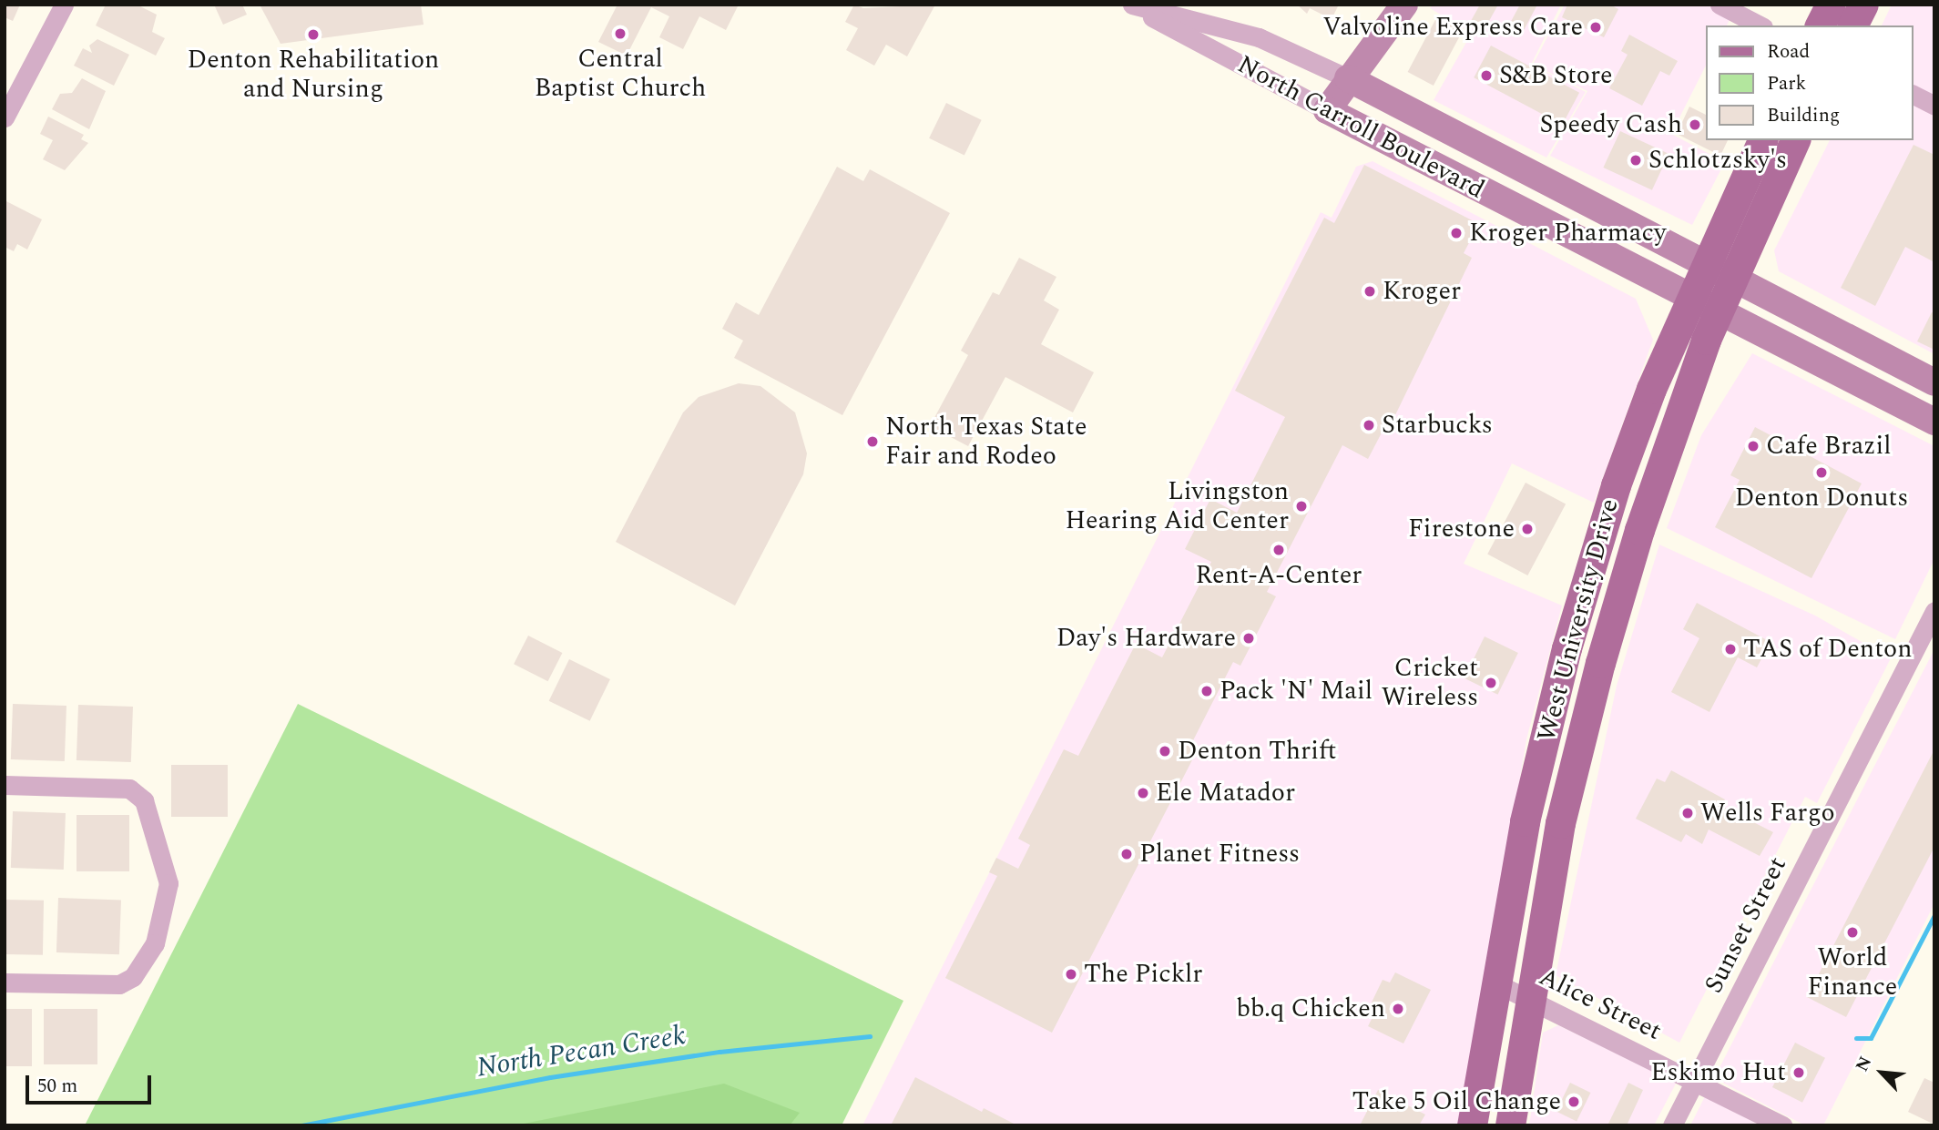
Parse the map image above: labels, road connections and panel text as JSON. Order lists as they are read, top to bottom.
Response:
{
  "streets": {
    "main road": ["West University Drive"],
    "street": ["North Carroll Boulevard", "Sunset Street", "Alice Street"]
  },
  "crossings": [
    ["North Carroll Boulevard", "West University Drive"],
    ["West University Drive", "Alice Street"],
    ["Sunset Street", "Alice Street"]
  ],
  "water": ["North Pecan Creek"],
  "places": [
    "Valvoline Express Care",
    "Central Baptist Church",
    "Denton Rehabilitation and Nursing",
    "S&B Store",
    "Speedy Cash",
    "Schlotzsky's",
    "Kroger Pharmacy",
    "Kroger",
    "Starbucks",
    "North Texas State Fair and Rodeo",
    "Cafe Brazil",
    "Denton Donuts",
    "Livingston Hearing Aid Center",
    "Firestone",
    "Rent-A-Center",
    "Day's Hardware",
    "TAS of Denton",
    "Cricket Wireless",
    "Pack 'N' Mail",
    "Denton Thrift",
    "Ele Matador",
    "Wells Fargo",
    "Planet Fitness",
    "World Finance",
    "The Picklr",
    "bb.q Chicken",
    "Eskimo Hut",
    "Take 5 Oil Change"
  ],
  "legend": ["Road", "Park", "Building"],
  "scale_bar": "50 m",
  "north": "top left"
}
